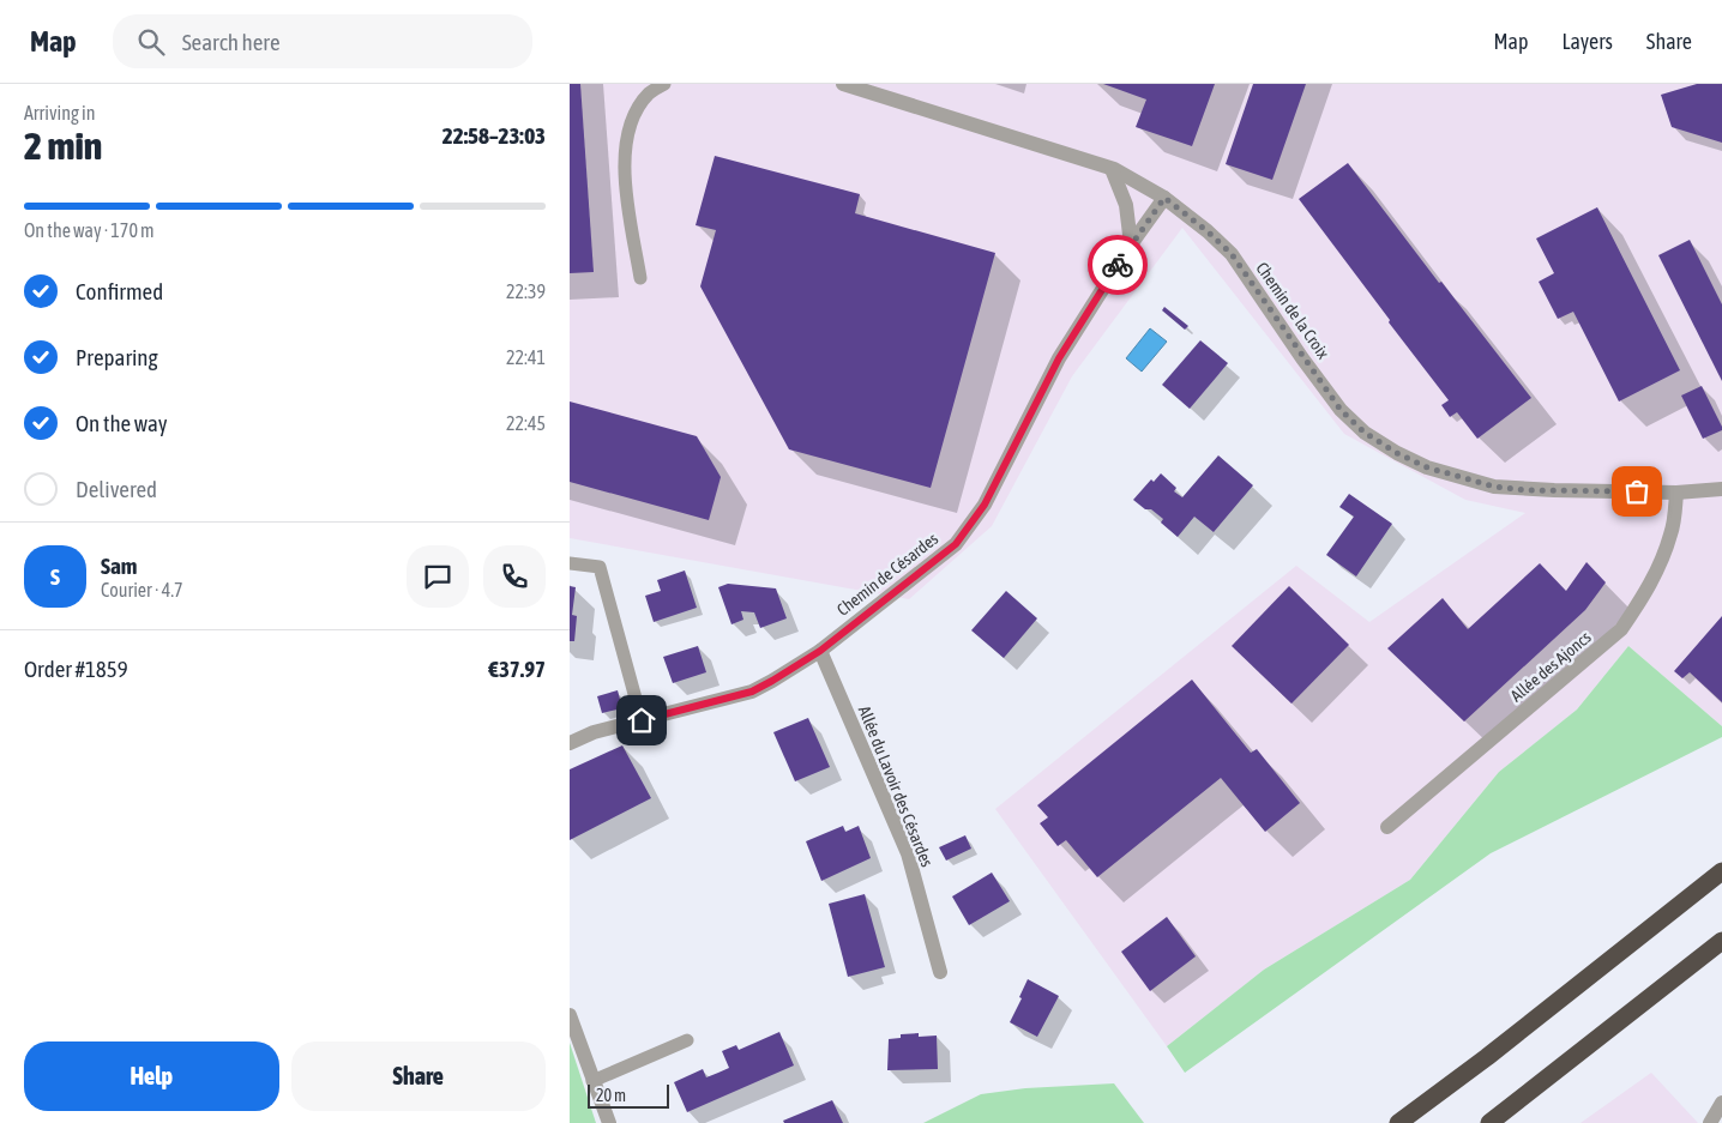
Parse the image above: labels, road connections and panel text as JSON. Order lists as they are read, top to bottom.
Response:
{
  "streets": {
    "street": [
      "Chemin de la Croix",
      "Chemin de Césardes",
      "Allée des Ajoncs",
      "Allée du Lavoir des Césardes"
    ]
  },
  "crossings": [
    ["Chemin de la Croix", "Chemin de Césardes"],
    ["Chemin de la Croix", "Allée des Ajoncs"],
    ["Chemin de Césardes", "Allée du Lavoir des Césardes"]
  ],
  "scale_bar": "20 m",
  "page": {
    "header": "Map",
    "search": "Search here",
    "nav": ["Map", "Layers", "Share"],
    "heading": ["2 min", "Arriving in", "22:58–23:03"],
    "panel": [
      "Sam",
      "Courier · 4.7",
      "Order #1859",
      "€37.97"
    ],
    "bar": "On the way · 170 m",
    "list": [
      ["Confirmed", "22:39"],
      ["Preparing", "22:41"],
      ["On the way", "22:45"],
      "Delivered"
    ],
    "round": "S",
    "buttons": ["Help", "Share"],
    "scale": "20 m"
  }
}
